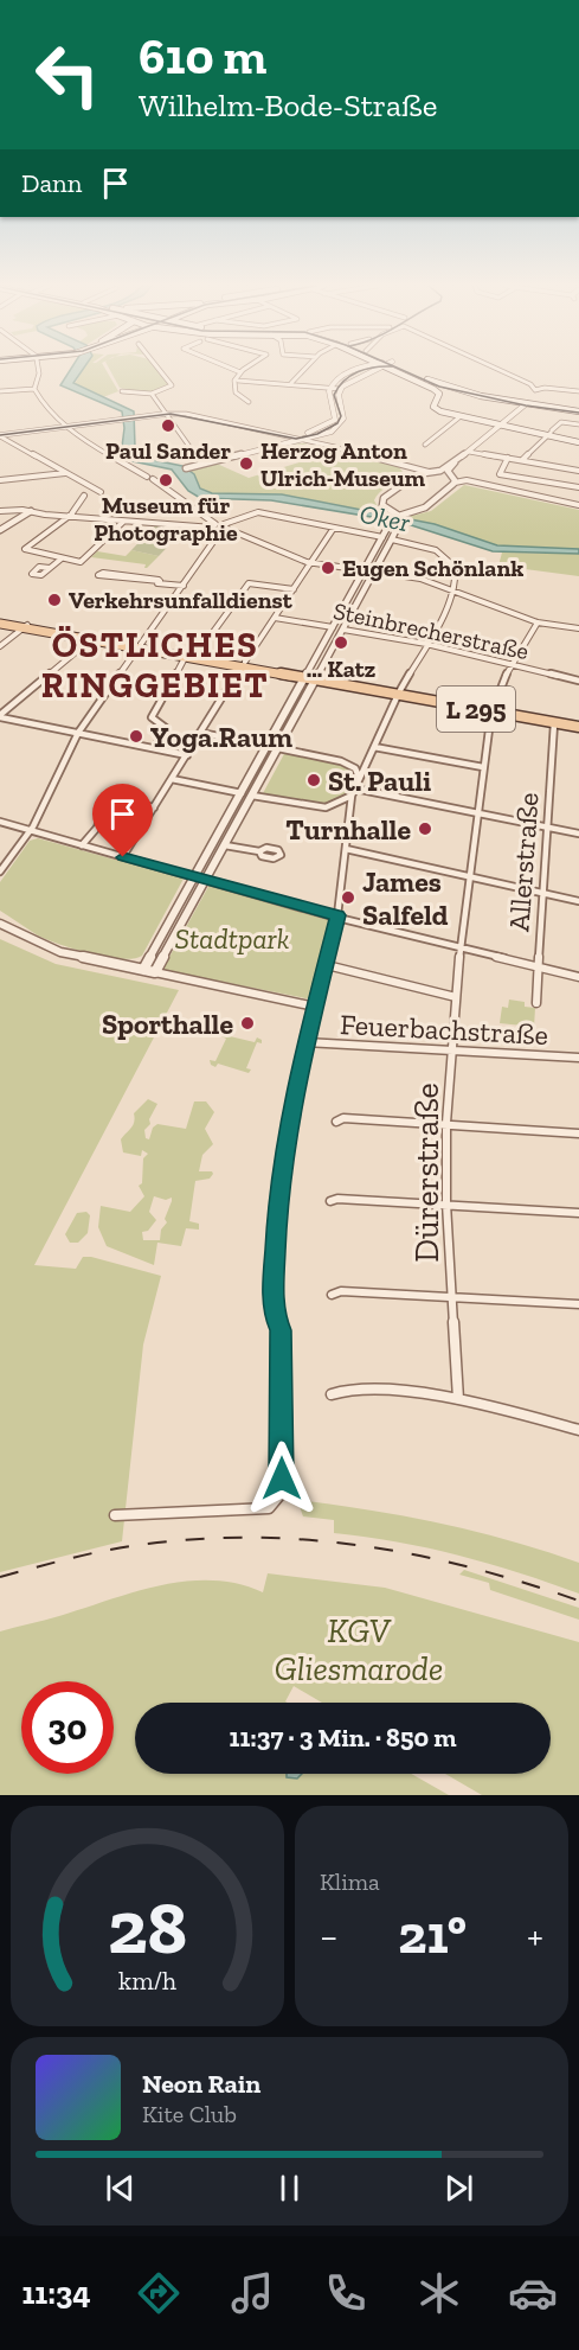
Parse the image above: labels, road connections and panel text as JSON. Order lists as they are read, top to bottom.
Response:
{
  "streets": {
    "main road": ["L 295"],
    "street": [
      "Steinbrecherstraße",
      "Allerstraße",
      "Feuerbachstraße",
      "Dürerstraße"
    ]
  },
  "crossings": [
    ["Steinbrecherstraße", "Dürerstraße"],
    ["L 295", "Allerstraße"],
    ["L 295", "Dürerstraße"],
    ["Feuerbachstraße", "Dürerstraße"]
  ],
  "districts": ["ÖSTLICHES RINGGEBIET"],
  "water": ["Oker"],
  "parks": ["Stadtpark", "KGV Gliesmarode"],
  "places": [
    "Paul Sander",
    "Herzog Anton Ulrich-Museum",
    "Museum für Photographie",
    "Eugen Schönlank",
    "Verkehrsunfalldienst",
    "... Katz",
    "Yoga.Raum",
    "St. Pauli",
    "Turnhalle",
    "James Salfeld",
    "Sporthalle"
  ],
  "page": {
    "turn": ["610 m", "Wilhelm-Bode-Straße"],
    "then": "Dann",
    "limit": "30",
    "trip": "11:37 · 3 Min. · 850 m",
    "tile": "Klima",
    "heat": ["−", "21°", "+"],
    "song": ["Neon Rain", "Kite Club"],
    "tabs": "11:34",
    "gauge": ["28", "km/h"]
  }
}
